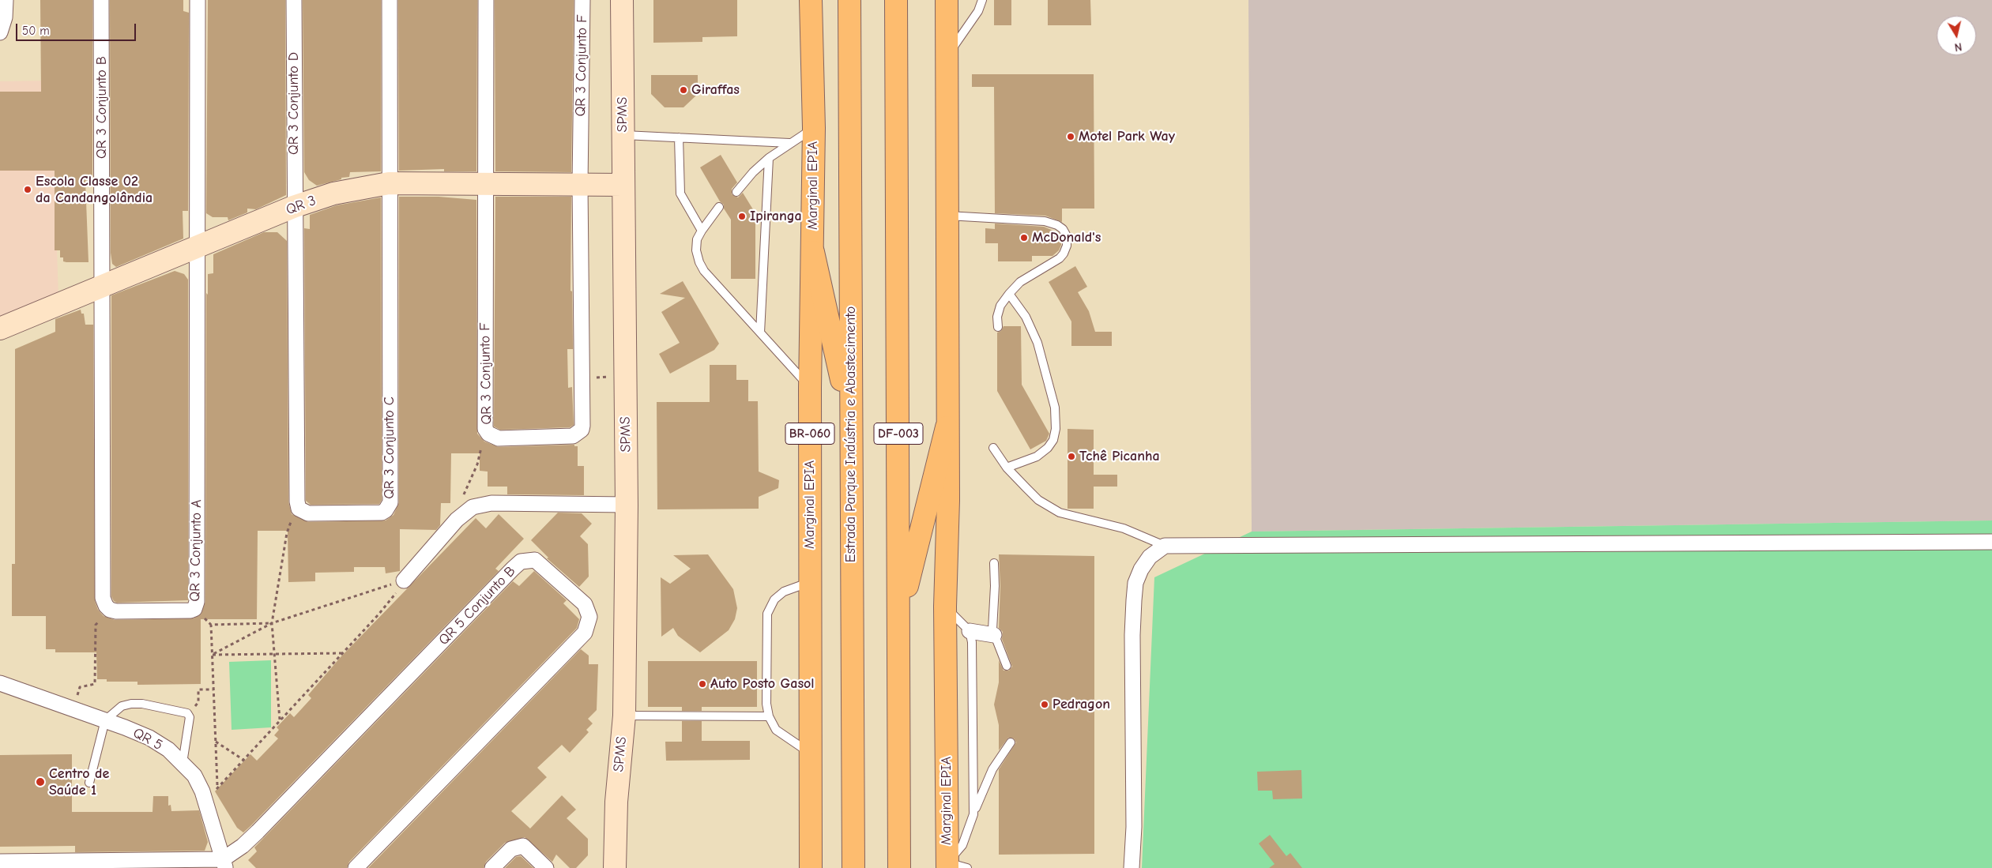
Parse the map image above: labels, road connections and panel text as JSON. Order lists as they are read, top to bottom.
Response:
{
  "streets": {
    "main road": [
      "Marginal EPIA",
      "BR-060",
      "DF-003",
      "Estrada Parque Indústria e Abastecimento"
    ],
    "street": [
      "QR 3 Conjunto F",
      "QR 3 Conjunto D",
      "QR 3 Conjunto B",
      "SPMS",
      "QR 3",
      "QR 3 Conjunto C",
      "QR 3 Conjunto A",
      "QR 5 Conjunto B",
      "QR 5"
    ]
  },
  "crossings": [
    ["QR 3 Conjunto F", "QR 3"],
    ["QR 3 Conjunto D", "QR 3"],
    ["QR 3 Conjunto B", "QR 3"],
    ["SPMS", "QR 3"],
    ["QR 3", "QR 3 Conjunto C"],
    ["QR 3", "QR 3 Conjunto A"],
    ["QR 5 Conjunto B", "QR 5"]
  ],
  "places": [
    "Giraffas",
    "Motel Park Way",
    "Escola Classe 02 da Candangolândia",
    "Ipiranga",
    "McDonald's",
    "Tchê Picanha",
    "Auto Posto Gasol",
    "Pedragon",
    "Centro de Saúde 1"
  ],
  "scale_bar": "50 m",
  "north": "bottom"
}
